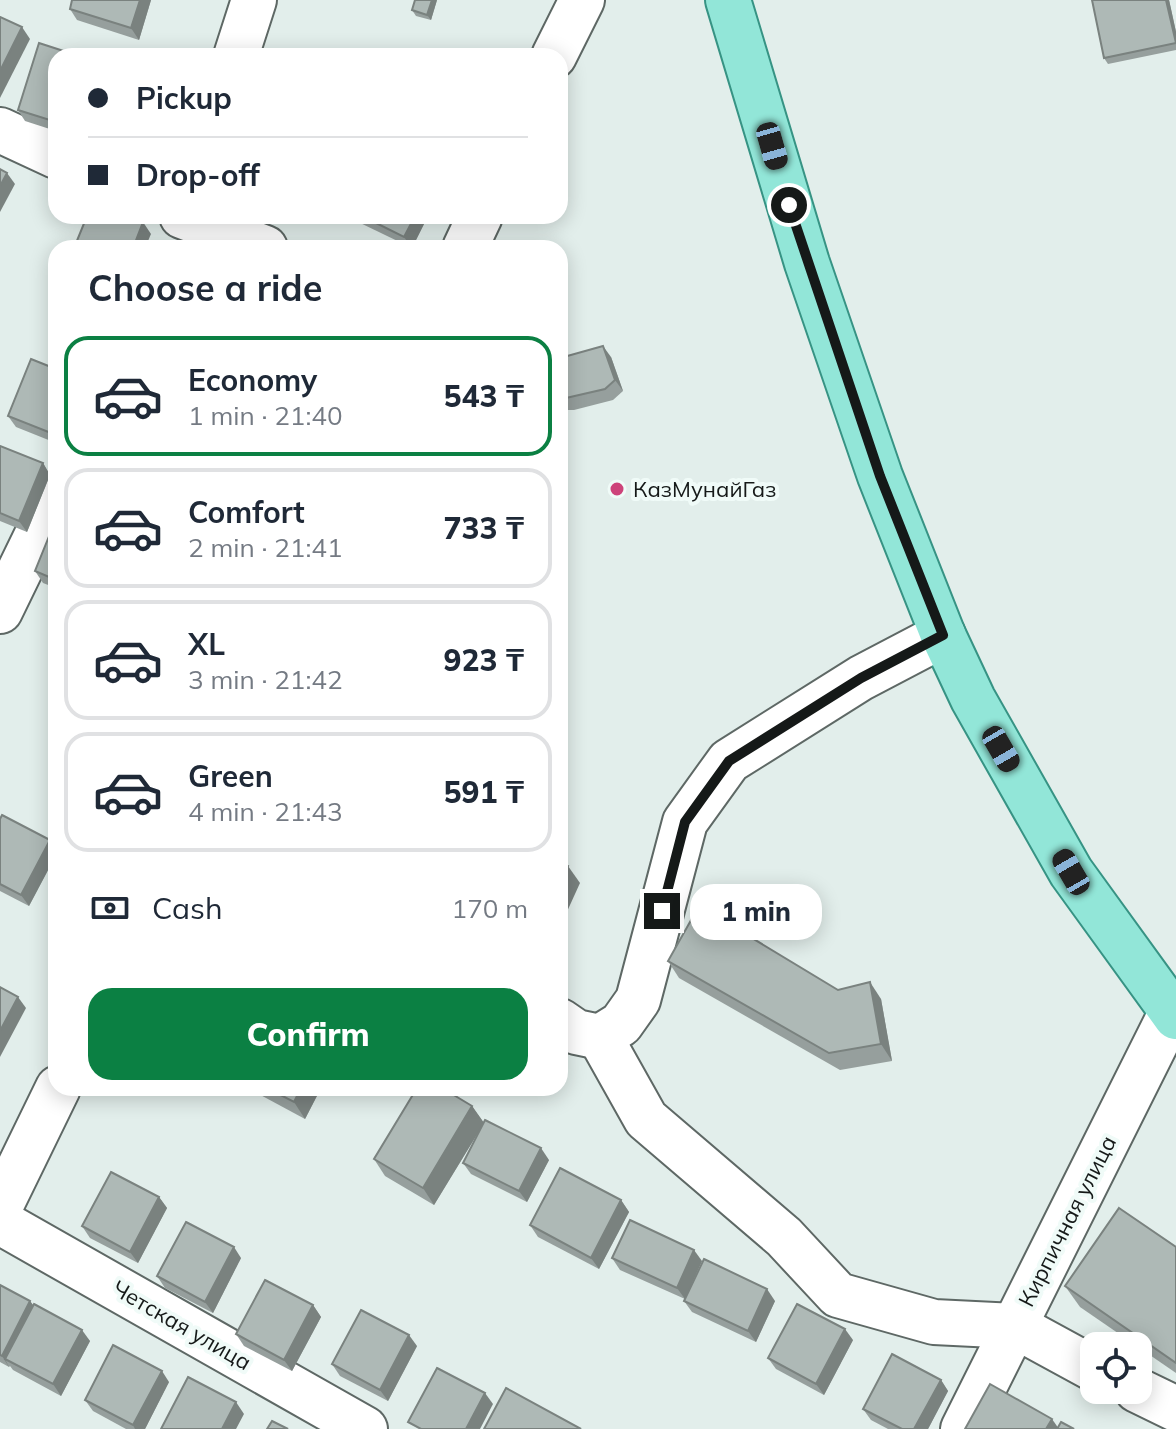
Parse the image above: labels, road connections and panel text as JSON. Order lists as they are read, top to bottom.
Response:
{
  "streets": {
    "street": ["Кирпичная улица", "Четская улица"]
  },
  "places": ["КазМунайГаз"],
  "page": {
    "banner": ["Pickup", "Drop-off"],
    "heading": "Choose a ride",
    "list": [
      {
        "name": "Economy",
        "note": "1 min · 21:40",
        "value": "543 ₸"
      },
      {
        "name": "Comfort",
        "note": "2 min · 21:41",
        "value": "733 ₸"
      },
      {
        "name": "XL",
        "note": "3 min · 21:42",
        "value": "923 ₸"
      },
      {
        "name": "Green",
        "note": "4 min · 21:43",
        "value": "591 ₸"
      }
    ],
    "pay": ["Cash", "170 m"],
    "bubble": "1 min",
    "buttons": "Confirm"
  }
}
